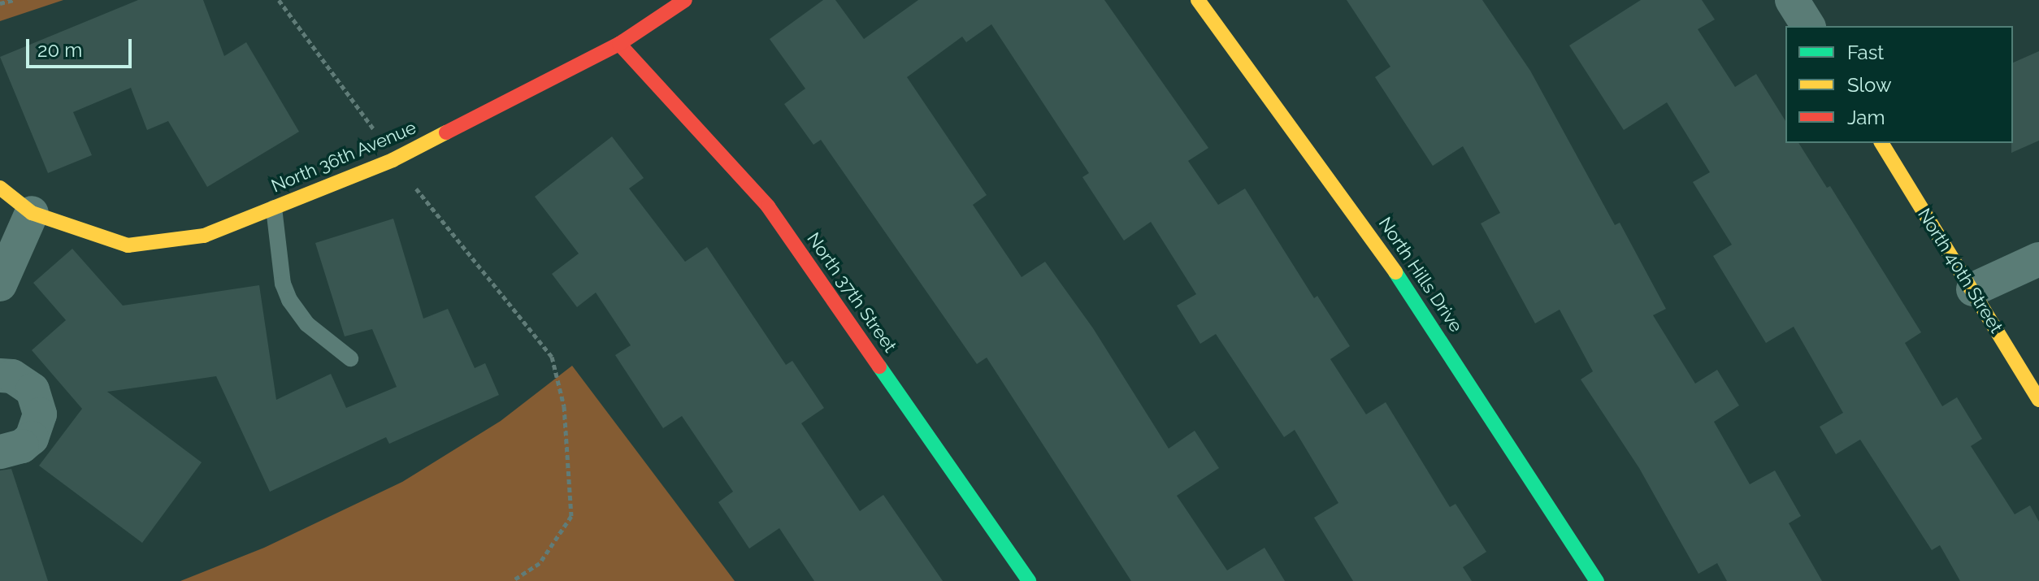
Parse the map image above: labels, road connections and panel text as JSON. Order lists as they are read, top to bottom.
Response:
{
  "streets": {
    "street": [
      "North 36th Avenue",
      "North 40th Street",
      "North Hills Drive",
      "North 37th Street"
    ]
  },
  "crossings": [
    ["North 36th Avenue", "North 37th Street"]
  ],
  "legend": ["Fast", "Slow", "Jam"],
  "scale_bar": "20 m"
}
